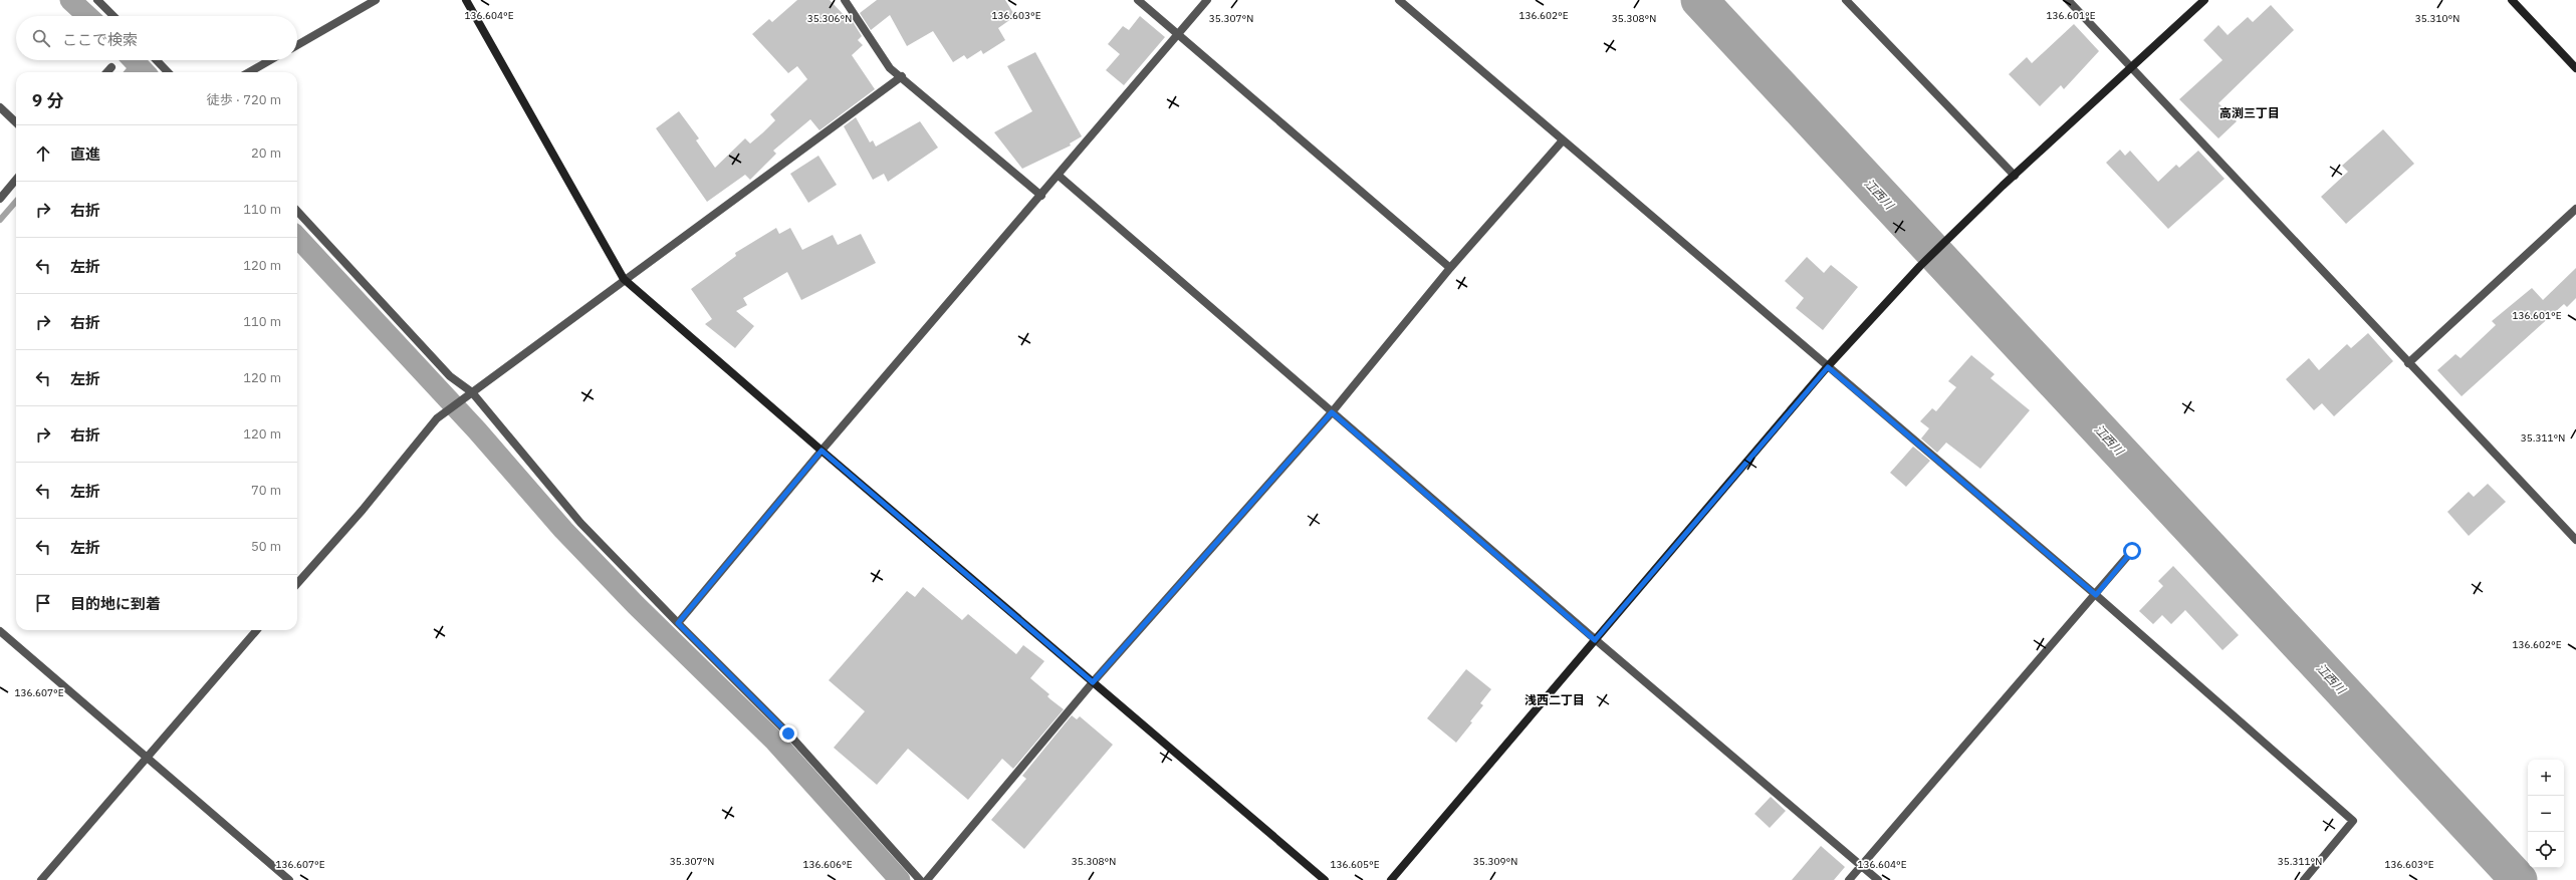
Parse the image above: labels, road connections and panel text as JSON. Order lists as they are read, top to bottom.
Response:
{
  "districts": ["高渕三丁目", "浅西二丁目"],
  "water": ["江西川"],
  "page": {
    "search": "ここで検索",
    "heading": ["9 分", "徒歩 · 720 m"],
    "list": [
      ["直進", "20 m"],
      ["右折", "110 m"],
      ["左折", "120 m"],
      ["右折", "110 m"],
      ["左折", "120 m"],
      ["右折", "120 m"],
      ["左折", "70 m"],
      ["左折", "50 m"],
      "目的地に到着"
    ],
    "map_buttons": ["+", "−"]
  },
  "coordinates": [
    "136.604°E",
    "136.603°E",
    "136.602°E",
    "136.601°E",
    "35.306°N",
    "35.307°N",
    "35.308°N",
    "35.310°N",
    "35.311°N",
    "136.607°E",
    "35.309°N",
    "136.606°E",
    "136.605°E"
  ]
}
